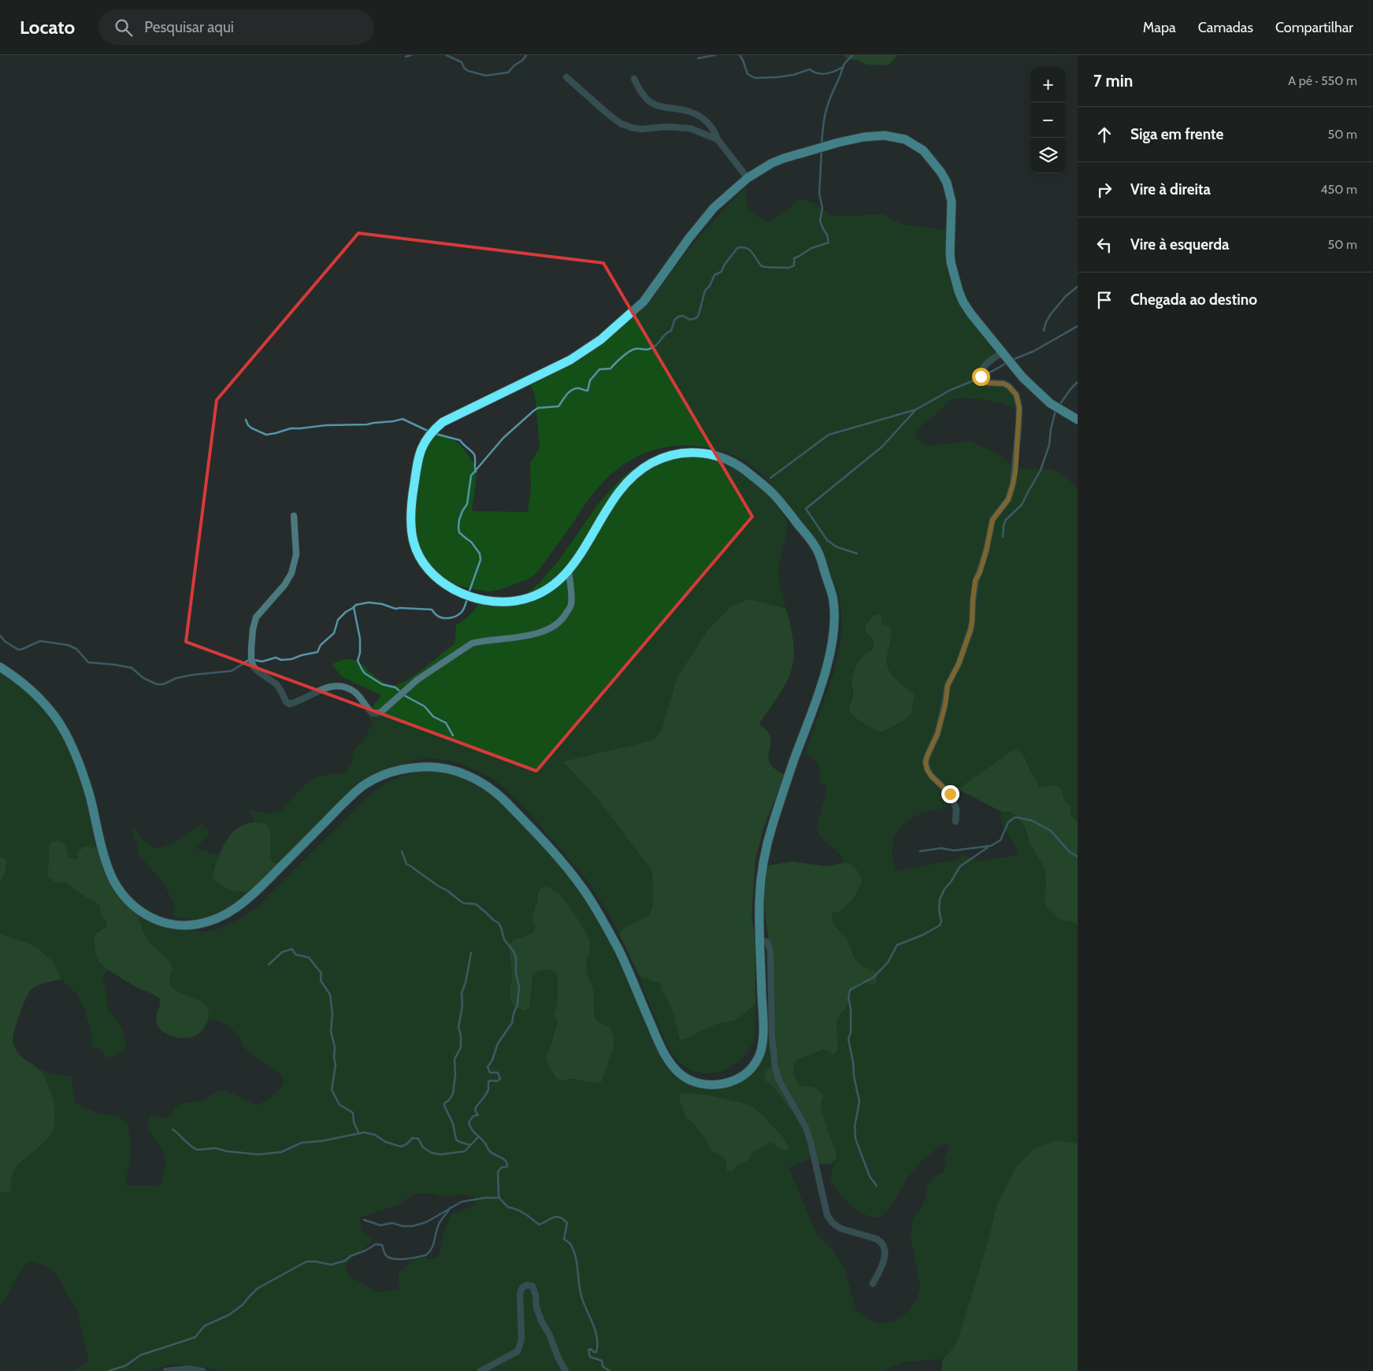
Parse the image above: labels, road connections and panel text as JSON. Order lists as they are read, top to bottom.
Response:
{
  "page": {
    "header": "Locato",
    "search": "Pesquisar aqui",
    "nav": ["Mapa", "Camadas", "Compartilhar"],
    "heading": ["7 min", "A pé · 550 m"],
    "map_buttons": ["+", "−"],
    "list": [
      ["Siga em frente", "50 m"],
      ["Vire à direita", "450 m"],
      ["Vire à esquerda", "50 m"],
      "Chegada ao destino"
    ]
  }
}
